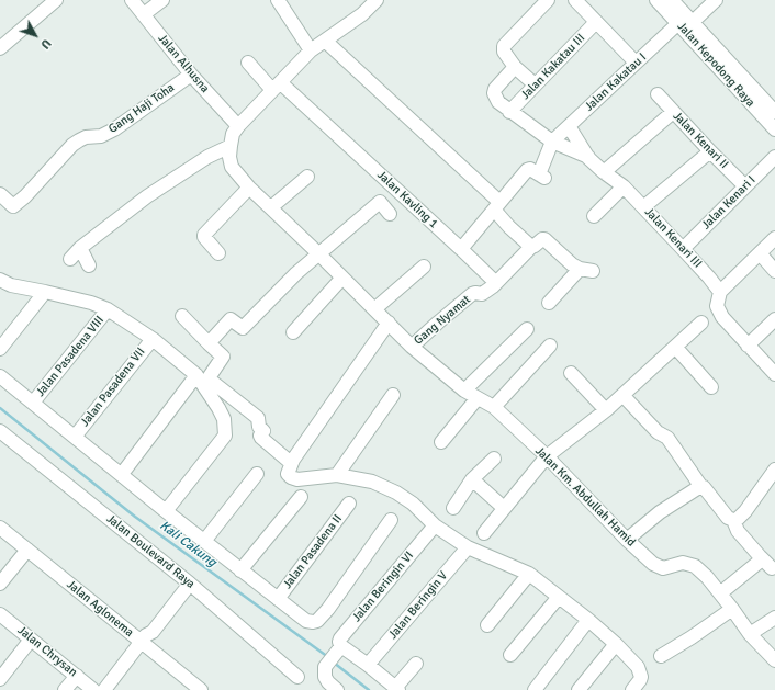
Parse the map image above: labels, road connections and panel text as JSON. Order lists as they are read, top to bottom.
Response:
{
  "streets": {
    "street": [
      "Jalan Alhusna",
      "Jalan Kepodong Raya",
      "Jalan Kakatau III",
      "Jalan Kakatau I",
      "Gang Haji Toha",
      "Jalan Kenari II",
      "Jalan Kavling 1",
      "Jalan Kenari I",
      "Jalan Kenari III",
      "Gang Nyamat",
      "Jalan Pasadena VIII",
      "Jalan Pasadena VII",
      "Jalan Km. Abdullah Hamid",
      "Jalan Boulevard Raya",
      "Jalan Pasadena II",
      "Jalan Beringin VI",
      "Jalan Beringin V",
      "Jalan Aglonema",
      "Jalan Chrysan"
    ]
  },
  "crossings": [
    ["Jalan Alhusna", "Gang Haji Toha"],
    ["Jalan Kepodong Raya", "Jalan Kakatau I"],
    ["Jalan Kakatau III", "Jalan Kenari III"],
    ["Jalan Kakatau I", "Jalan Kenari III"],
    ["Jalan Kenari II", "Jalan Kenari I"],
    ["Jalan Kavling 1", "Gang Nyamat"],
    ["Jalan Kenari I", "Jalan Kenari III"],
    ["Gang Nyamat", "Jalan Km. Abdullah Hamid"]
  ],
  "water": ["Kali Cakung"],
  "north": "bottom right"
}
